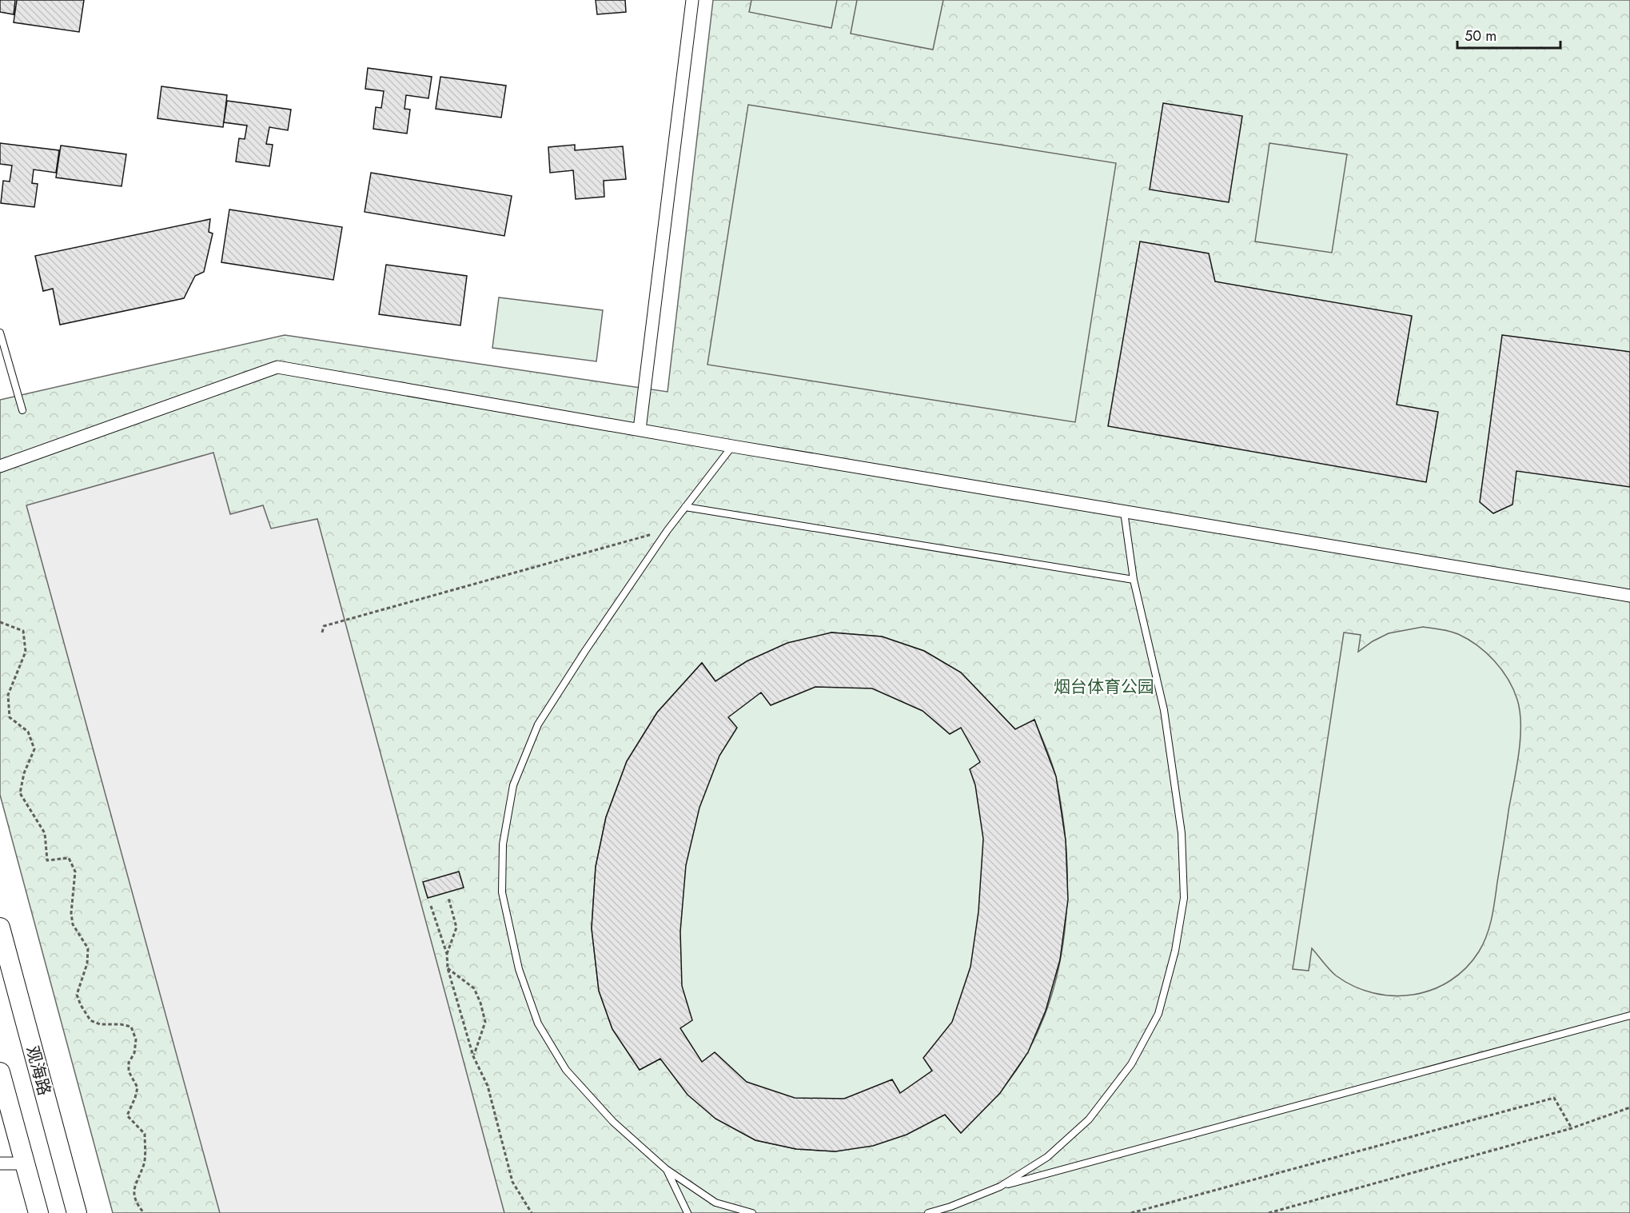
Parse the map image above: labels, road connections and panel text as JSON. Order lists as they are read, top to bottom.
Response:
{
  "streets": {
    "main road": ["观海路"]
  },
  "parks": ["烟台体育公园"],
  "scale_bar": "50 m"
}
